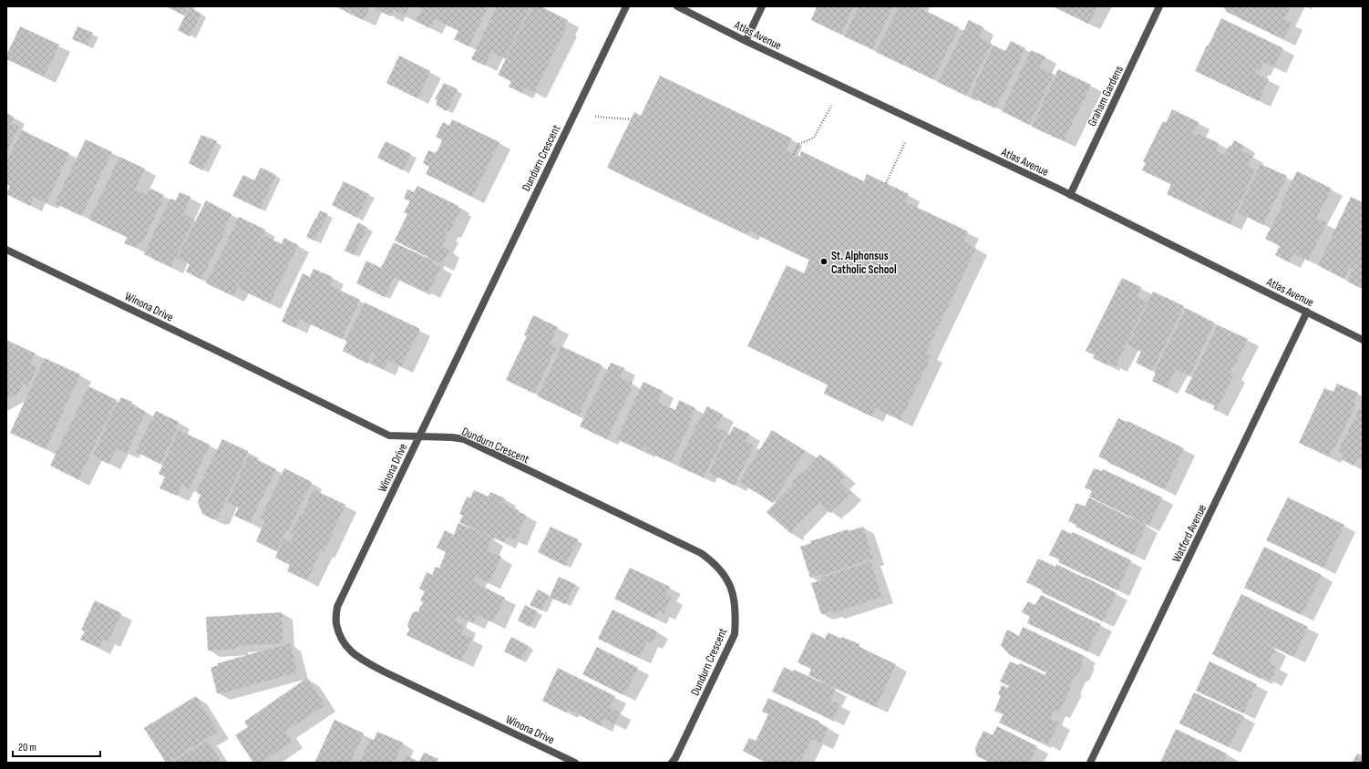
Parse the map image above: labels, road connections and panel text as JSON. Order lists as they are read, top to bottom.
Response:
{
  "streets": {
    "street": [
      "Atlas Avenue",
      "Graham Gardens",
      "Dundurn Crescent",
      "Winona Drive",
      "Watford Avenue"
    ]
  },
  "crossings": [
    ["Atlas Avenue", "Graham Gardens"],
    ["Atlas Avenue", "Watford Avenue"],
    ["Dundurn Crescent", "Winona Drive"]
  ],
  "places": ["St. Alphonsus Catholic School"],
  "scale_bar": "20 m"
}
